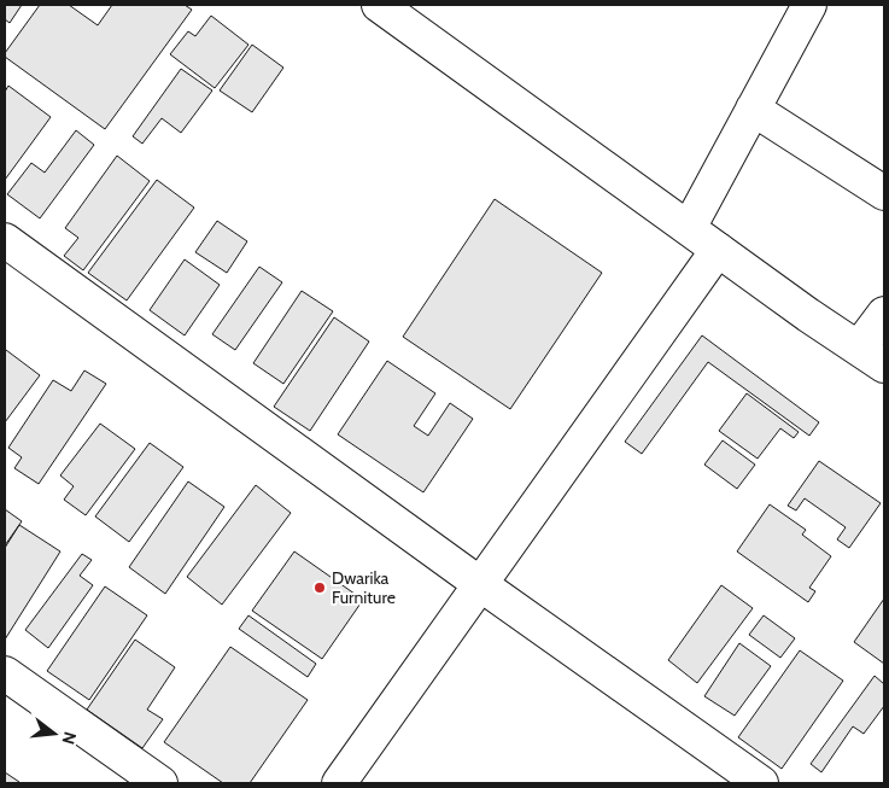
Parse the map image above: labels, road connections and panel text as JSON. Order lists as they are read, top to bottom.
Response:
{
  "places": ["Dwarika Furniture"],
  "north": "right"
}
